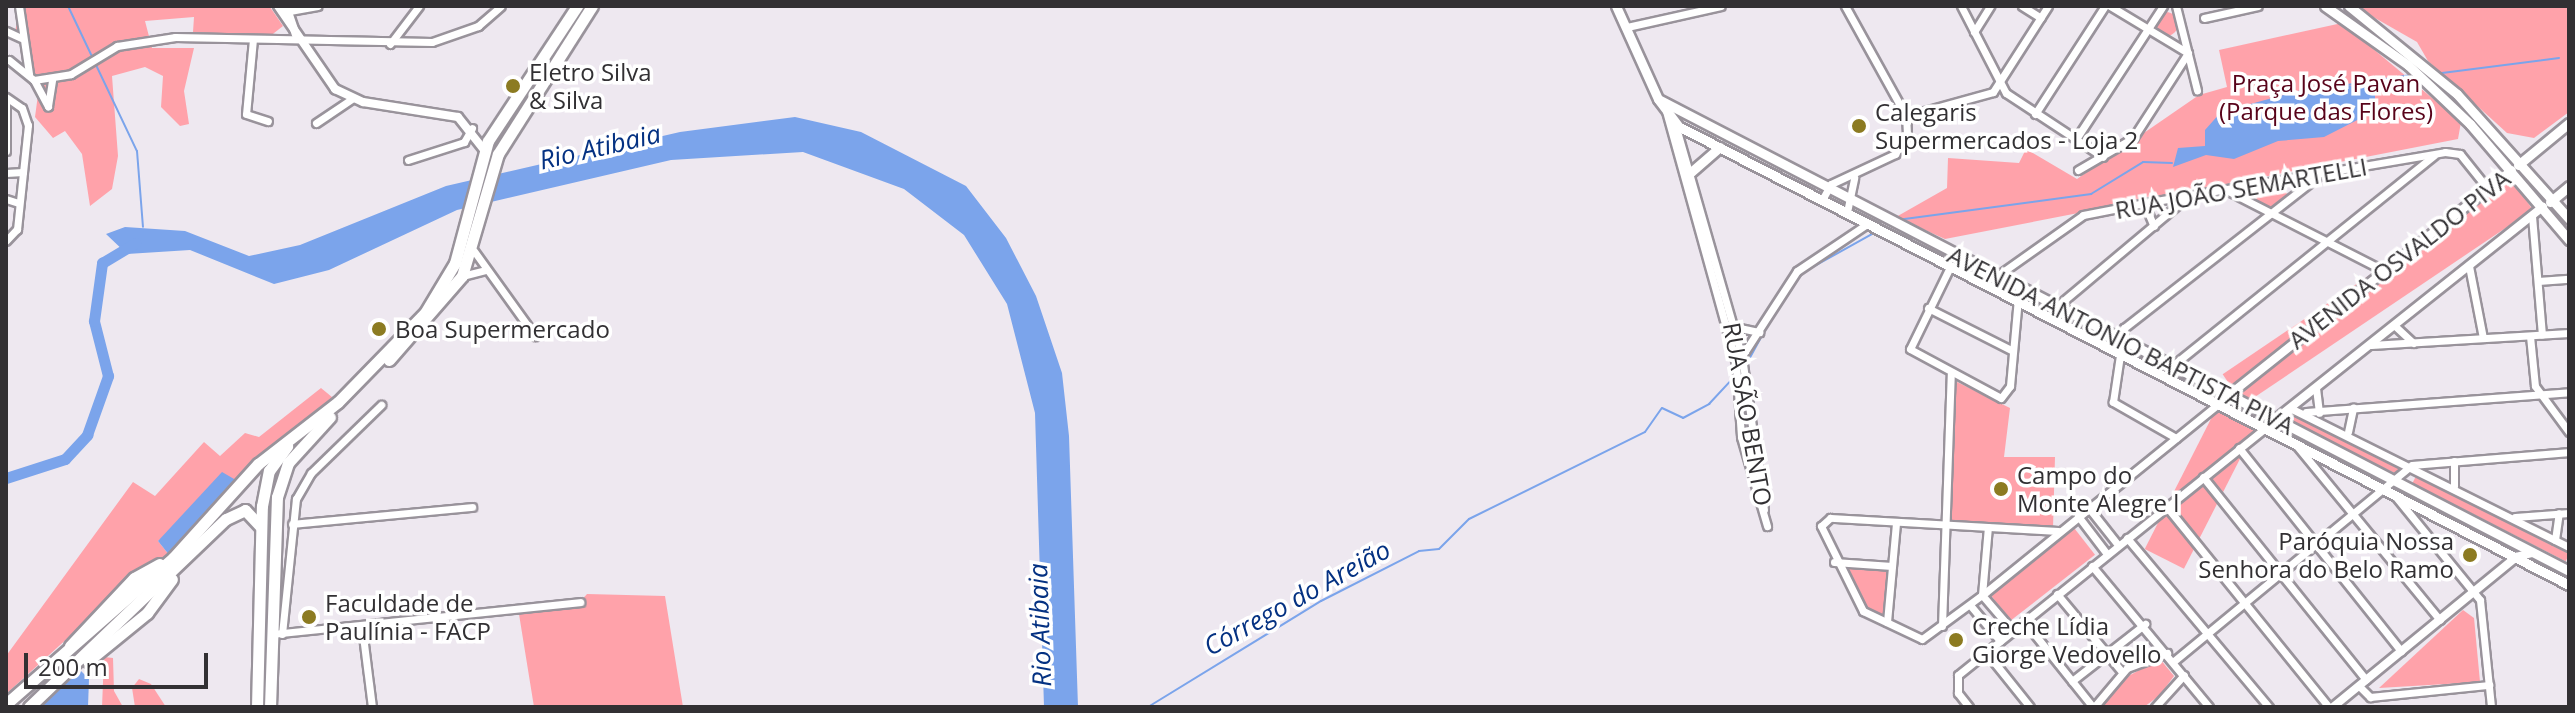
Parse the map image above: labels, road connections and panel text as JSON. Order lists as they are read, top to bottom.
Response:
{
  "streets": {
    "main road": ["AVENIDA OSVALDO PIVA", "AVENIDA ANTONIO BAPTISTA PIVA", "RUA SÃO BENTO"],
    "street": ["RUA JOÃO SEMARTELLI"]
  },
  "crossings": [
    ["RUA JOÃO SEMARTELLI", "AVENIDA ANTONIO BAPTISTA PIVA"],
    ["AVENIDA OSVALDO PIVA", "AVENIDA ANTONIO BAPTISTA PIVA"],
    ["AVENIDA ANTONIO BAPTISTA PIVA", "RUA SÃO BENTO"]
  ],
  "water": ["Rio Atibaia", "Córrego do Areião"],
  "parks": ["Praça José Pavan (Parque das Flores)"],
  "places": [
    "Eletro Silva & Silva",
    "Calegaris Supermercados - Loja 2",
    "Boa Supermercado",
    "Campo do Monte Alegre l",
    "Paróquia Nossa Senhora do Belo Ramo",
    "Faculdade de Paulínia - FACP",
    "Creche Lídia Giorge Vedovello"
  ],
  "scale_bar": "200 m"
}
